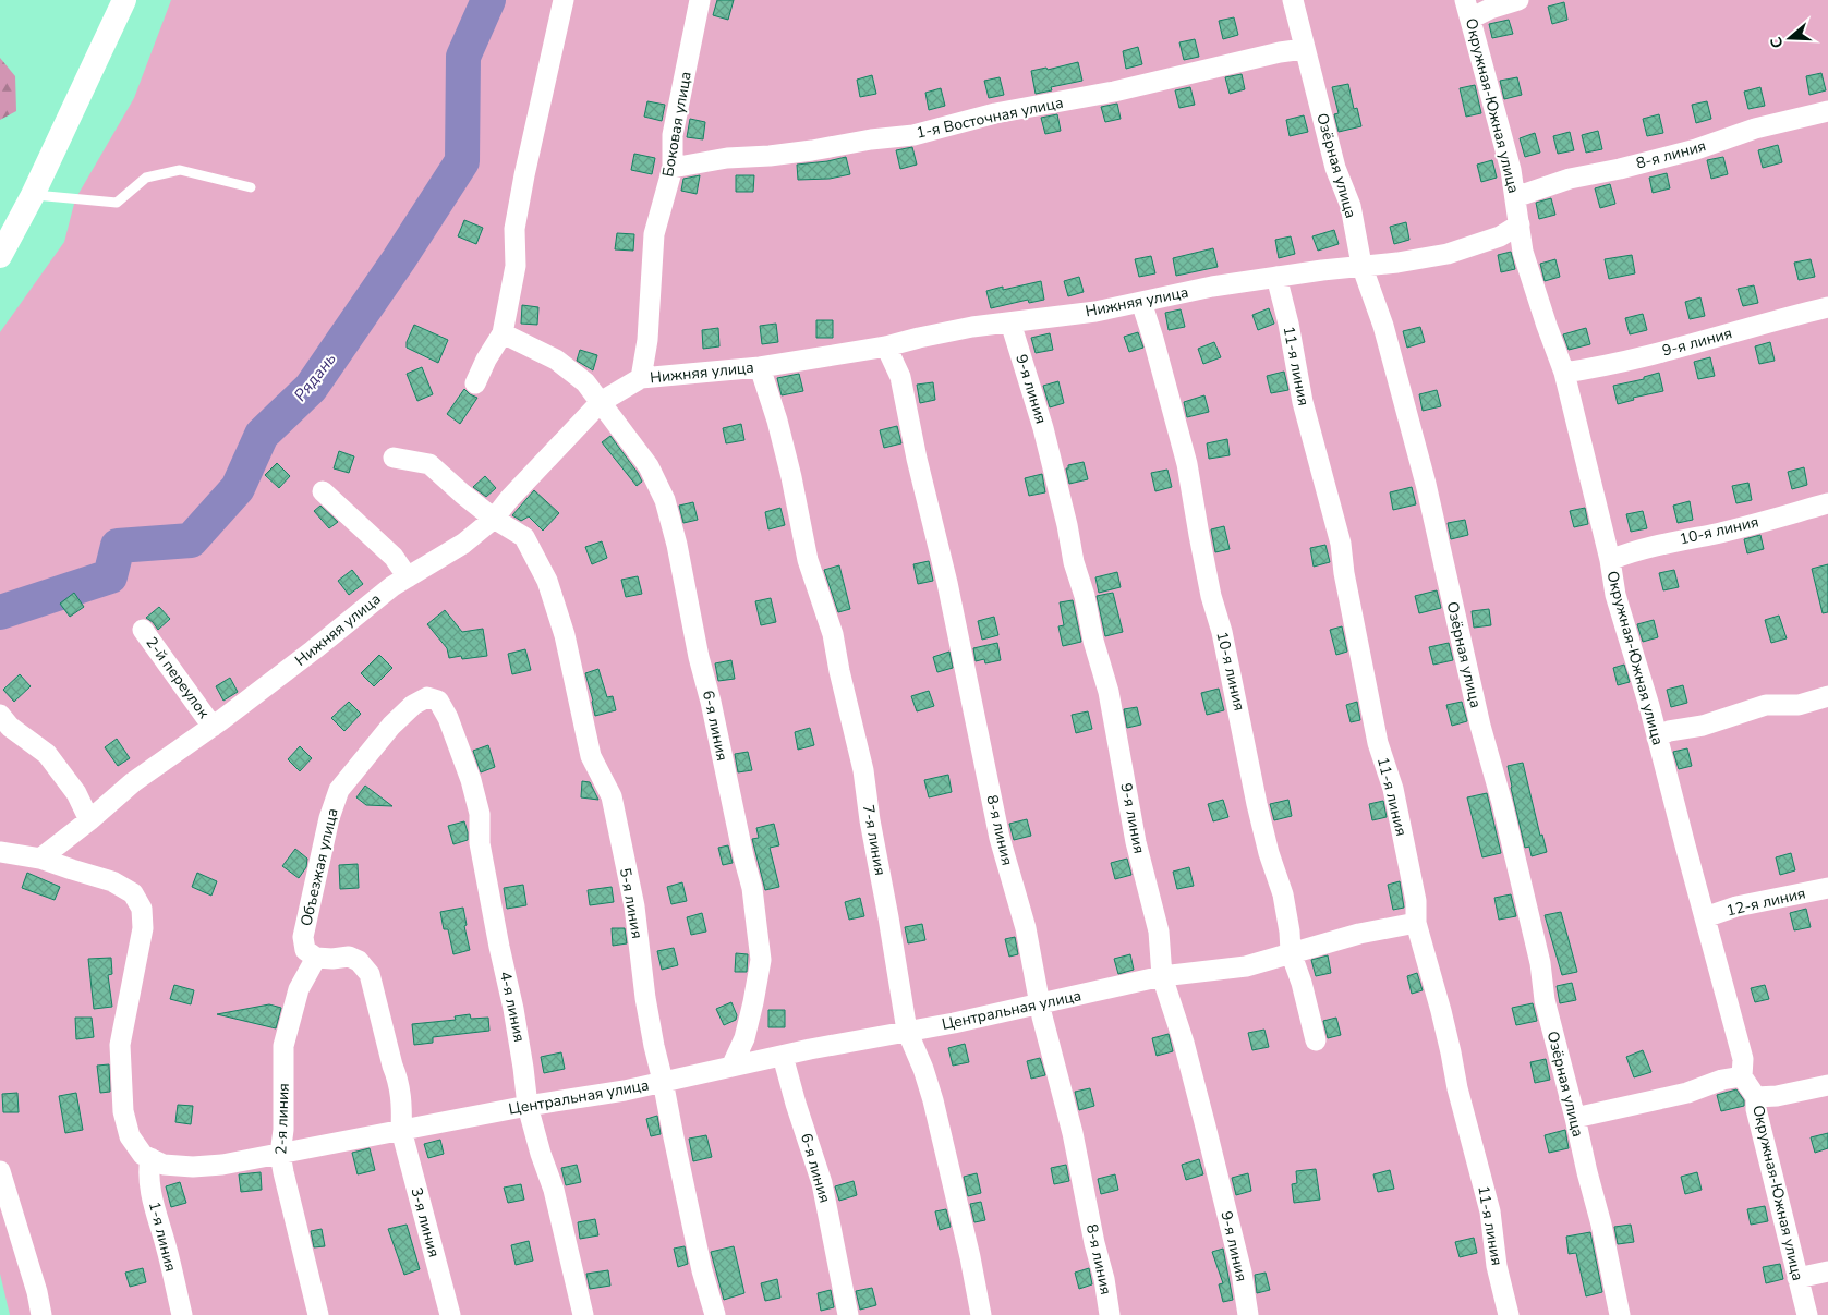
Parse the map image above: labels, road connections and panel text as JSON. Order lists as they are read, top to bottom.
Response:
{
  "streets": {
    "street": [
      "Окружная-Южная улица",
      "1-я Восточная улица",
      "Боковая улица",
      "8-я линия",
      "Озёрная улица",
      "Нижняя улица",
      "9-я линия",
      "11-я линия",
      "10-я линия",
      "2-й переулок",
      "6-я линия",
      "7-я линия",
      "Объезжая улица",
      "12-я линия",
      "5-я линия",
      "4-я линия",
      "Центральная улица",
      "2-я линия",
      "3-я линия",
      "1-я линия"
    ]
  },
  "crossings": [
    ["Окружная-Южная улица", "8-я линия"],
    ["Окружная-Южная улица", "Нижняя улица"],
    ["Окружная-Южная улица", "9-я линия"],
    ["Окружная-Южная улица", "10-я линия"],
    ["Окружная-Южная улица", "12-я линия"],
    ["1-я Восточная улица", "Боковая улица"],
    ["1-я Восточная улица", "Озёрная улица"],
    ["Боковая улица", "Нижняя улица"],
    ["8-я линия", "Нижняя улица"],
    ["8-я линия", "Центральная улица"],
    ["Озёрная улица", "Нижняя улица"],
    ["Нижняя улица", "9-я линия"],
    ["Нижняя улица", "11-я линия"],
    ["Нижняя улица", "10-я линия"],
    ["Нижняя улица", "2-й переулок"],
    ["Нижняя улица", "6-я линия"],
    ["Нижняя улица", "7-я линия"],
    ["Нижняя улица", "5-я линия"],
    ["Нижняя улица", "Центральная улица"],
    ["9-я линия", "Центральная улица"],
    ["11-я линия", "Центральная улица"],
    ["10-я линия", "Центральная улица"],
    ["6-я линия", "Центральная улица"],
    ["7-я линия", "Центральная улица"],
    ["Объезжая улица", "4-я линия"],
    ["Объезжая улица", "2-я линия"],
    ["5-я линия", "Центральная улица"],
    ["4-я линия", "Центральная улица"],
    ["Центральная улица", "2-я линия"],
    ["Центральная улица", "3-я линия"],
    ["Центральная улица", "1-я линия"]
  ],
  "water": ["Рядань"],
  "north": "left"
}
